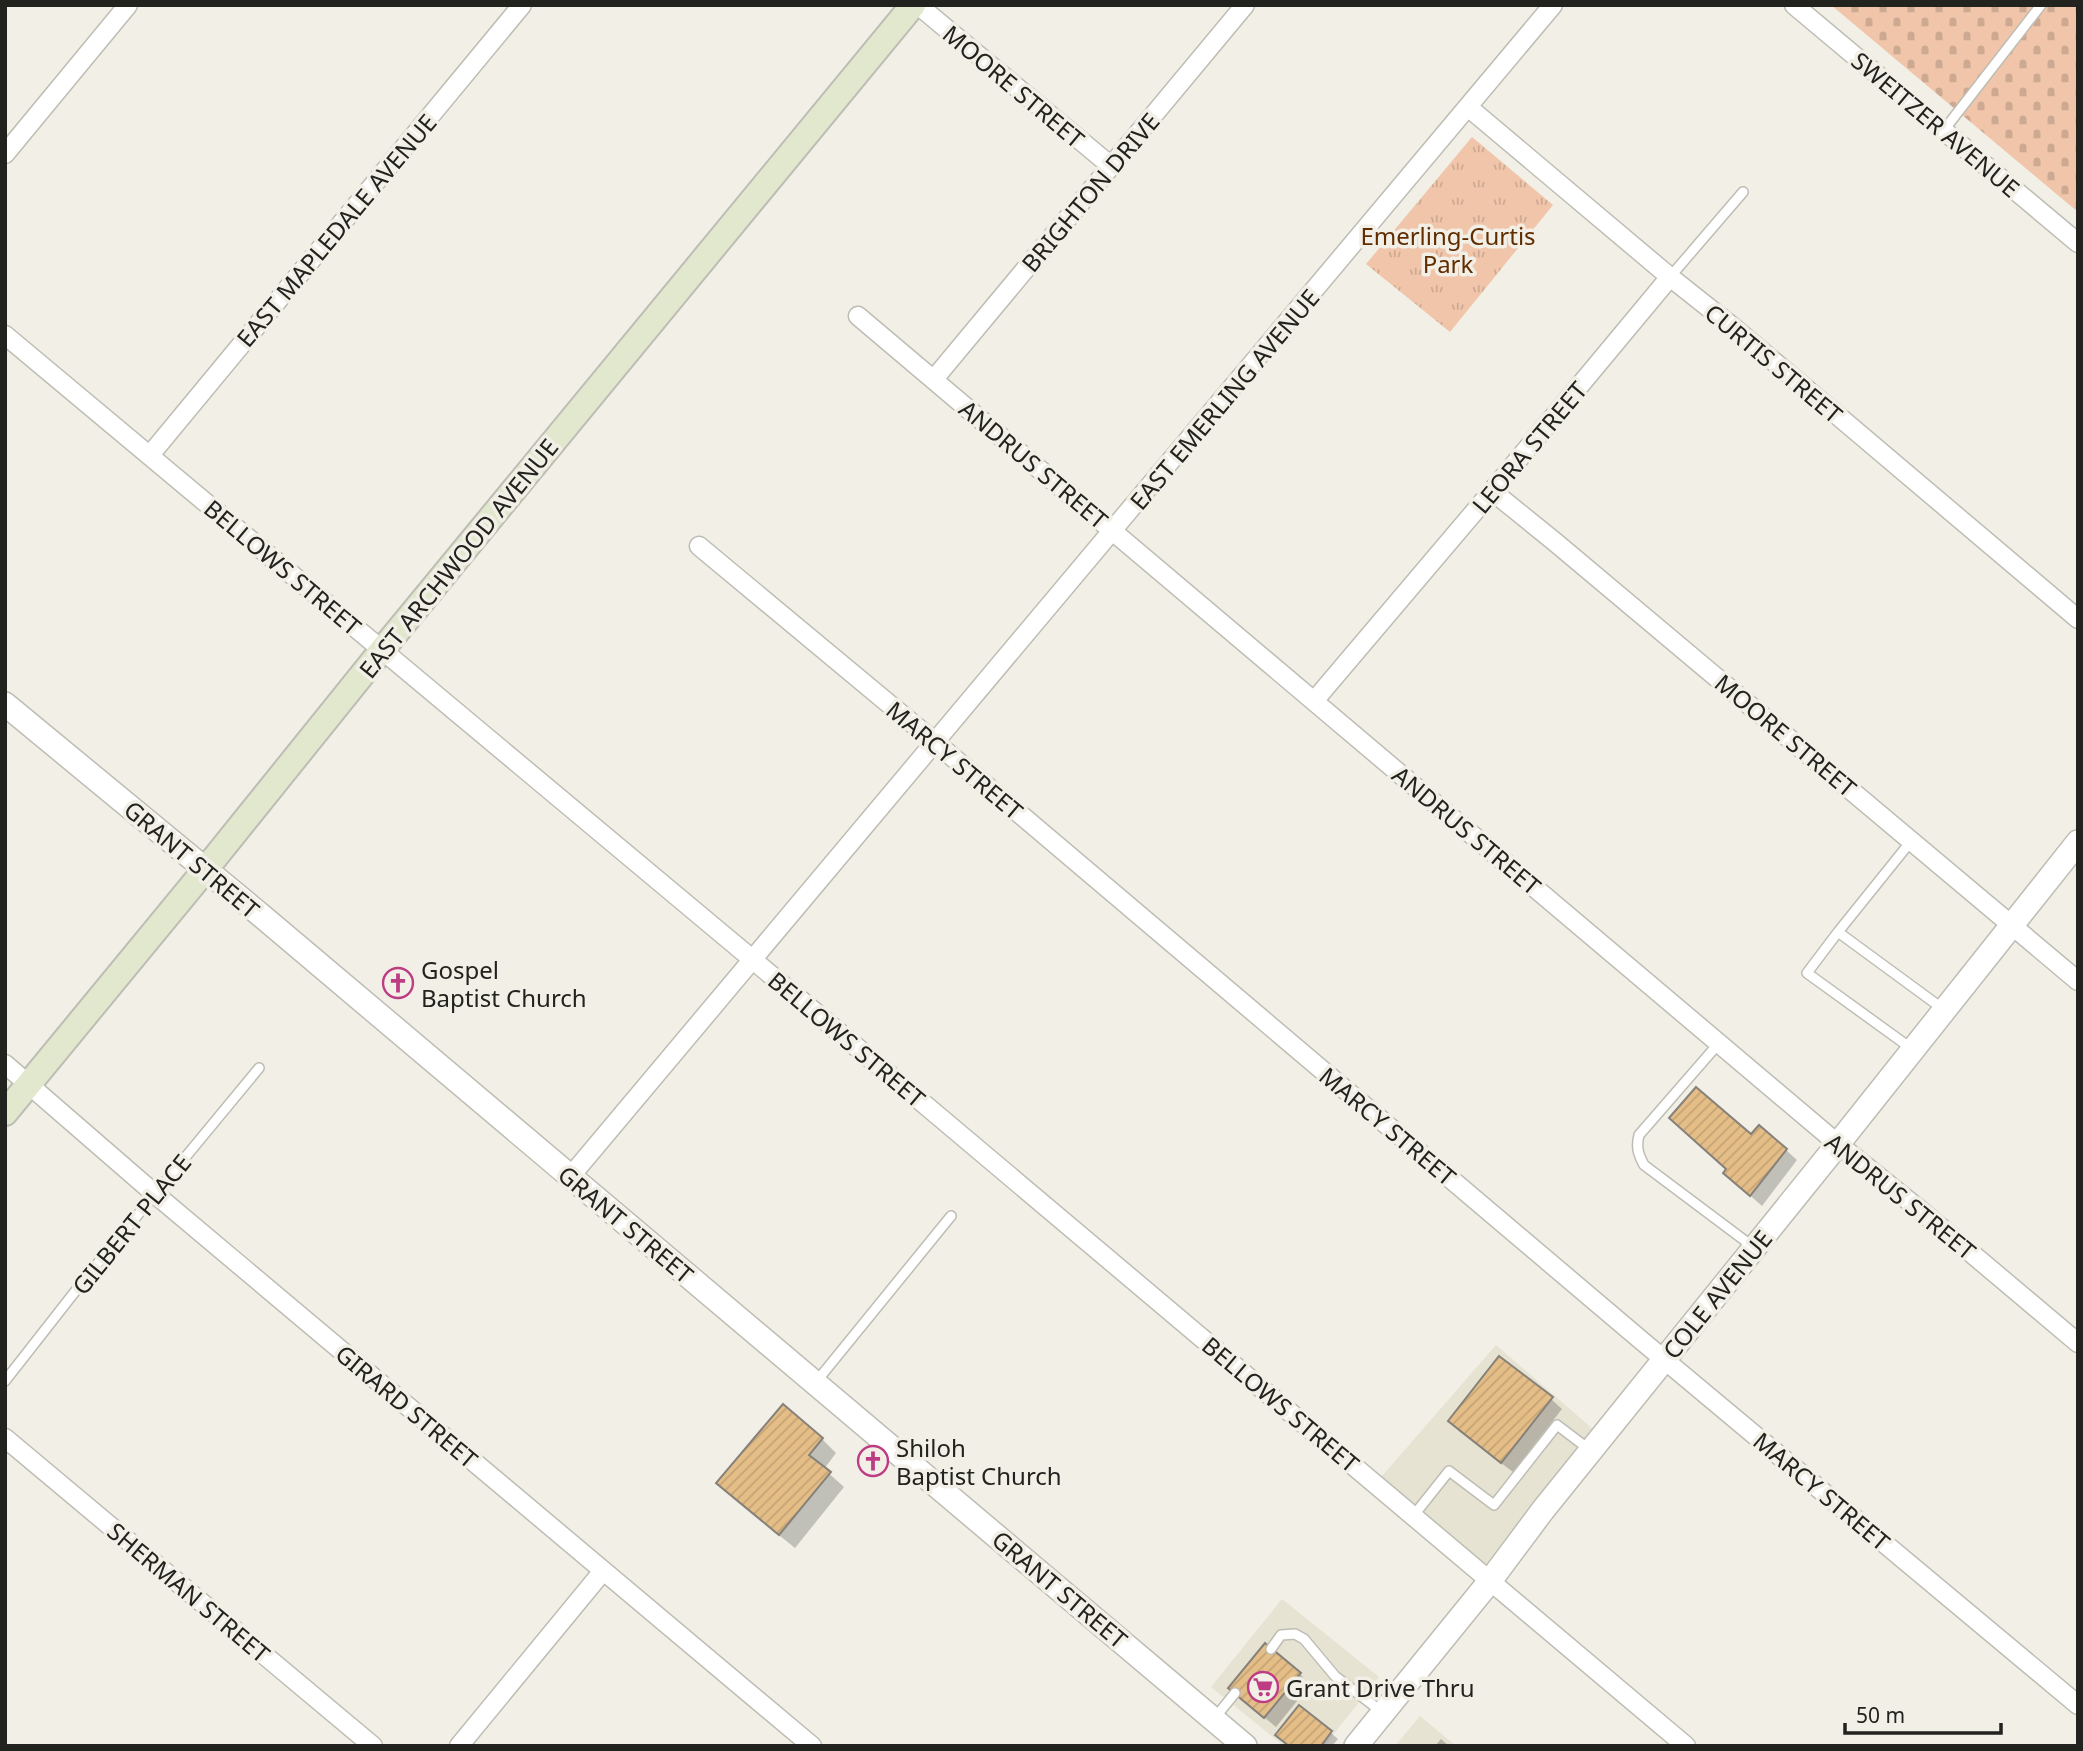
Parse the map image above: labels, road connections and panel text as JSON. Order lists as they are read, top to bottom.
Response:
{
  "streets": {
    "main road": ["EAST ARCHWOOD AVENUE"],
    "street": [
      "MOORE STREET",
      "SWEITZER AVENUE",
      "BRIGHTON DRIVE",
      "EAST MAPLEDALE AVENUE",
      "CURTIS STREET",
      "EAST EMERLING AVENUE",
      "LEORA STREET",
      "ANDRUS STREET",
      "BELLOWS STREET",
      "MARCY STREET",
      "GRANT STREET",
      "COLE AVENUE",
      "GIRARD STREET",
      "SHERMAN STREET"
    ],
    "lane": ["GILBERT PLACE"]
  },
  "crossings": [
    ["MOORE STREET", "BRIGHTON DRIVE"],
    ["MOORE STREET", "LEORA STREET"],
    ["MOORE STREET", "EAST ARCHWOOD AVENUE"],
    ["MOORE STREET", "COLE AVENUE"],
    ["BRIGHTON DRIVE", "ANDRUS STREET"],
    ["EAST MAPLEDALE AVENUE", "BELLOWS STREET"],
    ["CURTIS STREET", "EAST EMERLING AVENUE"],
    ["CURTIS STREET", "LEORA STREET"],
    ["EAST EMERLING AVENUE", "ANDRUS STREET"],
    ["EAST EMERLING AVENUE", "BELLOWS STREET"],
    ["EAST EMERLING AVENUE", "MARCY STREET"],
    ["EAST EMERLING AVENUE", "GRANT STREET"],
    ["LEORA STREET", "ANDRUS STREET"],
    ["ANDRUS STREET", "COLE AVENUE"],
    ["EAST ARCHWOOD AVENUE", "BELLOWS STREET"],
    ["EAST ARCHWOOD AVENUE", "GRANT STREET"],
    ["EAST ARCHWOOD AVENUE", "GIRARD STREET"],
    ["BELLOWS STREET", "COLE AVENUE"],
    ["MARCY STREET", "COLE AVENUE"],
    ["GILBERT PLACE", "GIRARD STREET"]
  ],
  "parks": ["Emerling-Curtis Park"],
  "places": {
    "church": ["Gospel Baptist Church", "Shiloh Baptist Church"],
    "supermarket": ["Grant Drive Thru"]
  },
  "scale_bar": "50 m"
}
